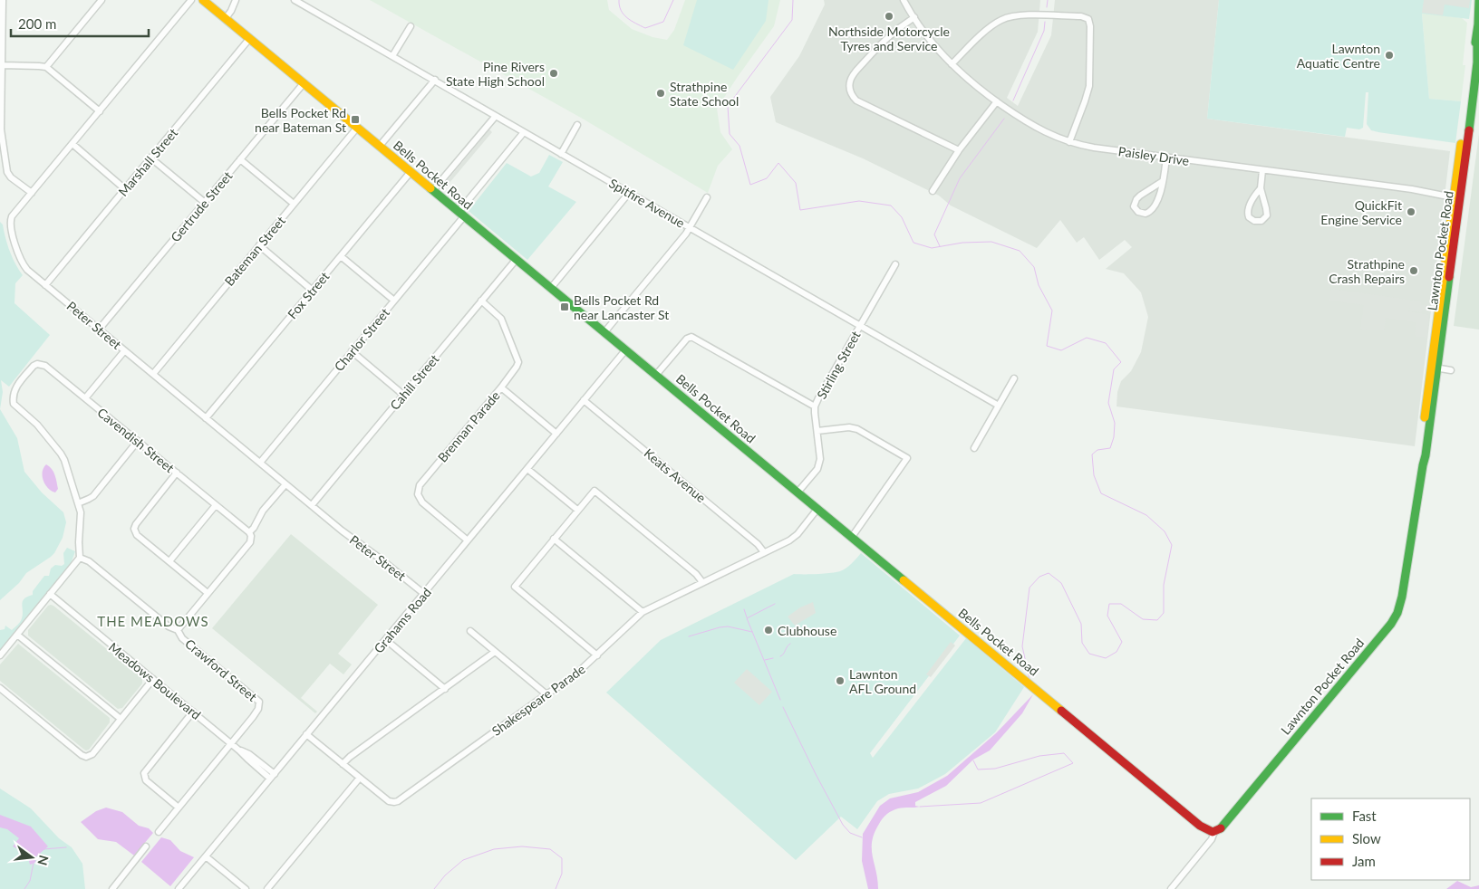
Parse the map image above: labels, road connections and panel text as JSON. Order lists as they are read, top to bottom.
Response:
{
  "streets": {
    "main road": ["Bells Pocket Road", "Lawnton Pocket Road"],
    "street": [
      "Paisley Drive",
      "Marshall Street",
      "Spitfire Avenue",
      "Gertrude Street",
      "Bateman Street",
      "Fox Street",
      "Peter Street",
      "Charlor Street",
      "Stirling Street",
      "Cahill Street",
      "Brennan Parade",
      "Cavendish Street",
      "Keats Avenue",
      "Grahams Road",
      "Crawford Street",
      "Meadows Boulevard",
      "Shakespeare Parade"
    ]
  },
  "crossings": [
    ["Paisley Drive", "Lawnton Pocket Road"],
    ["Marshall Street", "Bells Pocket Road"],
    ["Marshall Street", "Peter Street"],
    ["Bells Pocket Road", "Gertrude Street"],
    ["Bells Pocket Road", "Bateman Street"],
    ["Bells Pocket Road", "Lawnton Pocket Road"],
    ["Bells Pocket Road", "Fox Street"],
    ["Bells Pocket Road", "Charlor Street"],
    ["Bells Pocket Road", "Stirling Street"],
    ["Bells Pocket Road", "Cahill Street"],
    ["Bells Pocket Road", "Grahams Road"],
    ["Bells Pocket Road", "Shakespeare Parade"],
    ["Spitfire Avenue", "Charlor Street"],
    ["Spitfire Avenue", "Stirling Street"],
    ["Gertrude Street", "Peter Street"],
    ["Bateman Street", "Peter Street"],
    ["Fox Street", "Peter Street"],
    ["Peter Street", "Charlor Street"],
    ["Peter Street", "Cahill Street"],
    ["Peter Street", "Grahams Road"],
    ["Cahill Street", "Brennan Parade"],
    ["Brennan Parade", "Grahams Road"],
    ["Keats Avenue", "Grahams Road"],
    ["Keats Avenue", "Shakespeare Parade"],
    ["Grahams Road", "Meadows Boulevard"],
    ["Grahams Road", "Shakespeare Parade"],
    ["Crawford Street", "Meadows Boulevard"]
  ],
  "districts": ["THE MEADOWS"],
  "places": {
    "other": [
      "Northside Motorcycle Tyres and Service",
      "Lawnton Aquatic Centre",
      "Pine Rivers State High School",
      "Strathpine State School",
      "QuickFit Engine Service",
      "Strathpine Crash Repairs",
      "Clubhouse",
      "Lawnton AFL Ground"
    ],
    "transit": ["Bells Pocket Rd near Bateman St", "Bells Pocket Rd near Lancaster St"]
  },
  "legend": ["Fast", "Slow", "Jam"],
  "scale_bar": "200 m",
  "north": "right"
}
